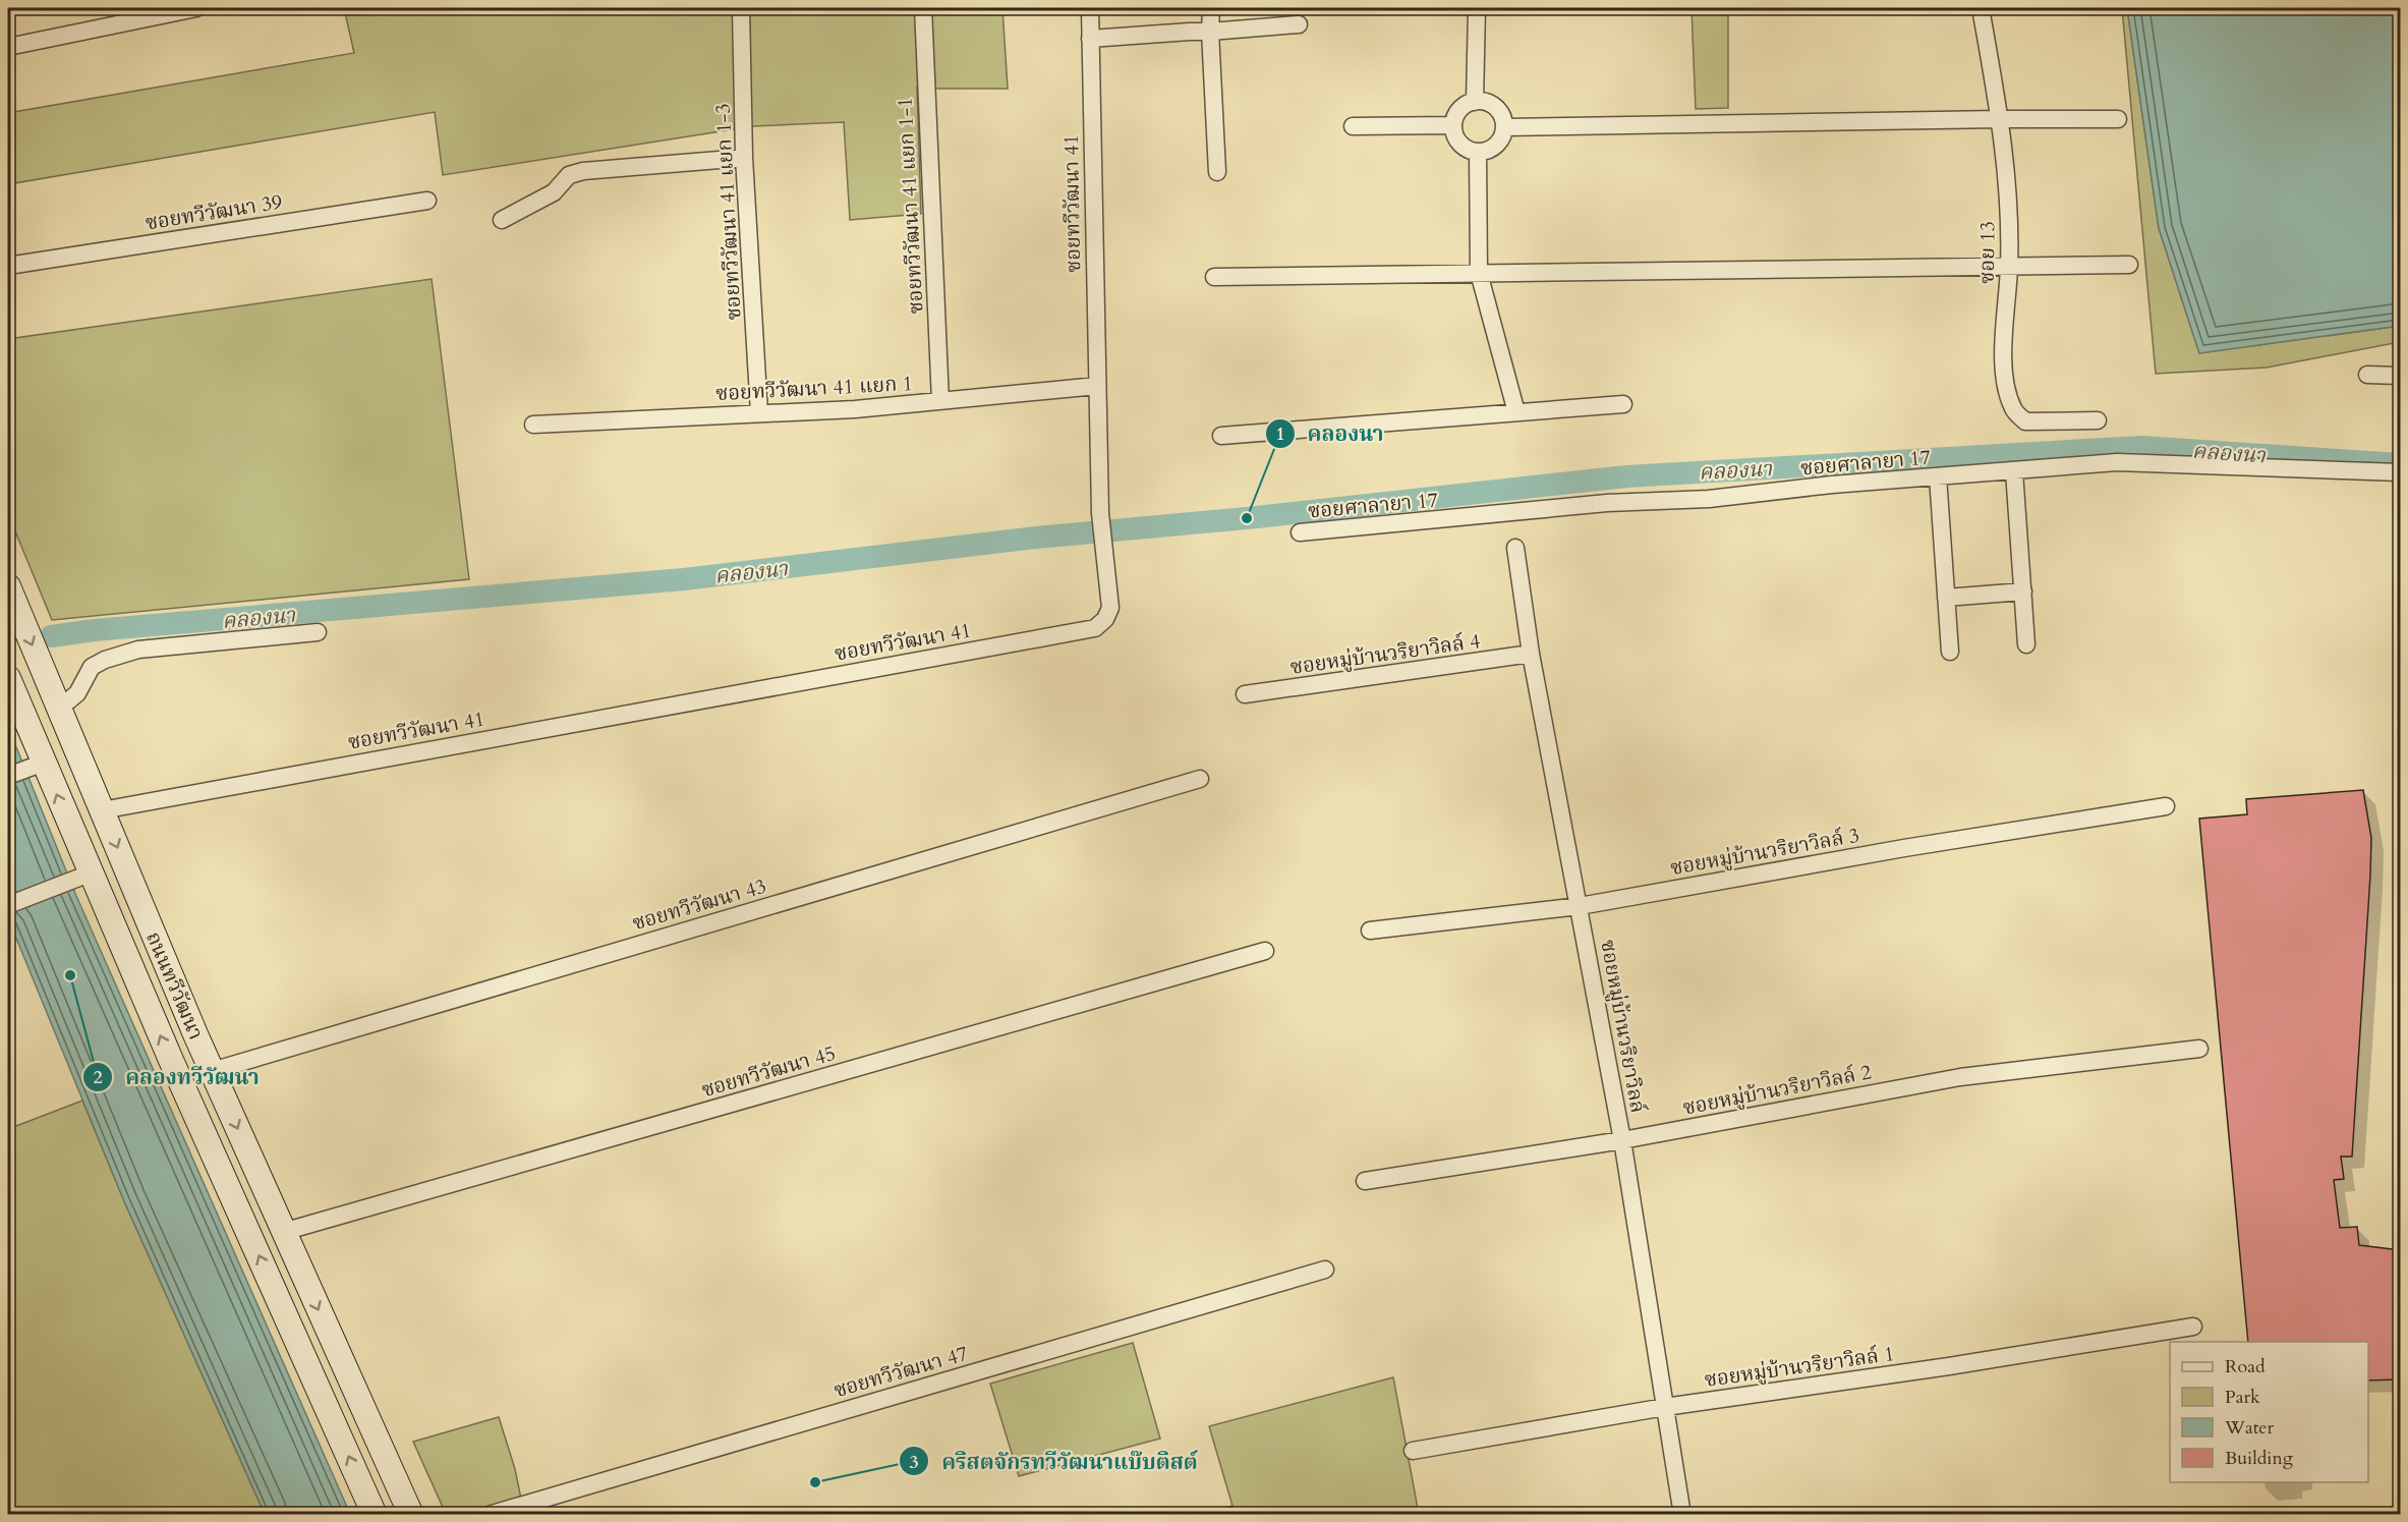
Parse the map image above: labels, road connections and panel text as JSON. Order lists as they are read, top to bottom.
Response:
{
  "streets": {
    "main road": ["ถนนทวีวัฒนา"],
    "street": [
      "ซอยทวีวัฒนา 41",
      "ซอยทวีวัฒนา 41 แยก 1-1",
      "ซอยทวีวัฒนา 39",
      "ซอยทวีวัฒนา 41 แยก 1-3",
      "ซอย 13",
      "ซอยทวีวัฒนา 41 แยก 1",
      "ซอยศาลายา 17",
      "ซอยหมู่บ้านวริยาวิลล์ 4",
      "ซอยหมู่บ้านวริยาวิลล์ 3",
      "ซอยทวีวัฒนา 43",
      "ซอยหมู่บ้านวริยาวิลล์",
      "ซอยทวีวัฒนา 45",
      "ซอยหมู่บ้านวริยาวิลล์ 2",
      "ซอยหมู่บ้านวริยาวิลล์ 1",
      "ซอยทวีวัฒนา 47"
    ]
  },
  "crossings": [
    ["ซอยทวีวัฒนา 41", "ซอยทวีวัฒนา 41 แยก 1"],
    ["ซอยทวีวัฒนา 41", "ถนนทวีวัฒนา"],
    ["ซอยทวีวัฒนา 41 แยก 1-1", "ซอยทวีวัฒนา 41 แยก 1"],
    ["ซอยทวีวัฒนา 41 แยก 1-3", "ซอยทวีวัฒนา 41 แยก 1"],
    ["ซอยหมู่บ้านวริยาวิลล์ 4", "ซอยหมู่บ้านวริยาวิลล์"],
    ["ซอยหมู่บ้านวริยาวิลล์ 3", "ซอยหมู่บ้านวริยาวิลล์"],
    ["ซอยทวีวัฒนา 43", "ถนนทวีวัฒนา"],
    ["ถนนทวีวัฒนา", "ซอยทวีวัฒนา 45"],
    ["ซอยหมู่บ้านวริยาวิลล์", "ซอยหมู่บ้านวริยาวิลล์ 2"],
    ["ซอยหมู่บ้านวริยาวิลล์", "ซอยหมู่บ้านวริยาวิลล์ 1"]
  ],
  "water": ["คลองนา"],
  "places": ["คลองนา", "คลองทวีวัฒนา", "คริสตจักรทวีวัฒนาแบ๊บติสต์"],
  "legend": [
    "Road",
    "Park",
    "Water",
    "Building"
  ]
}
